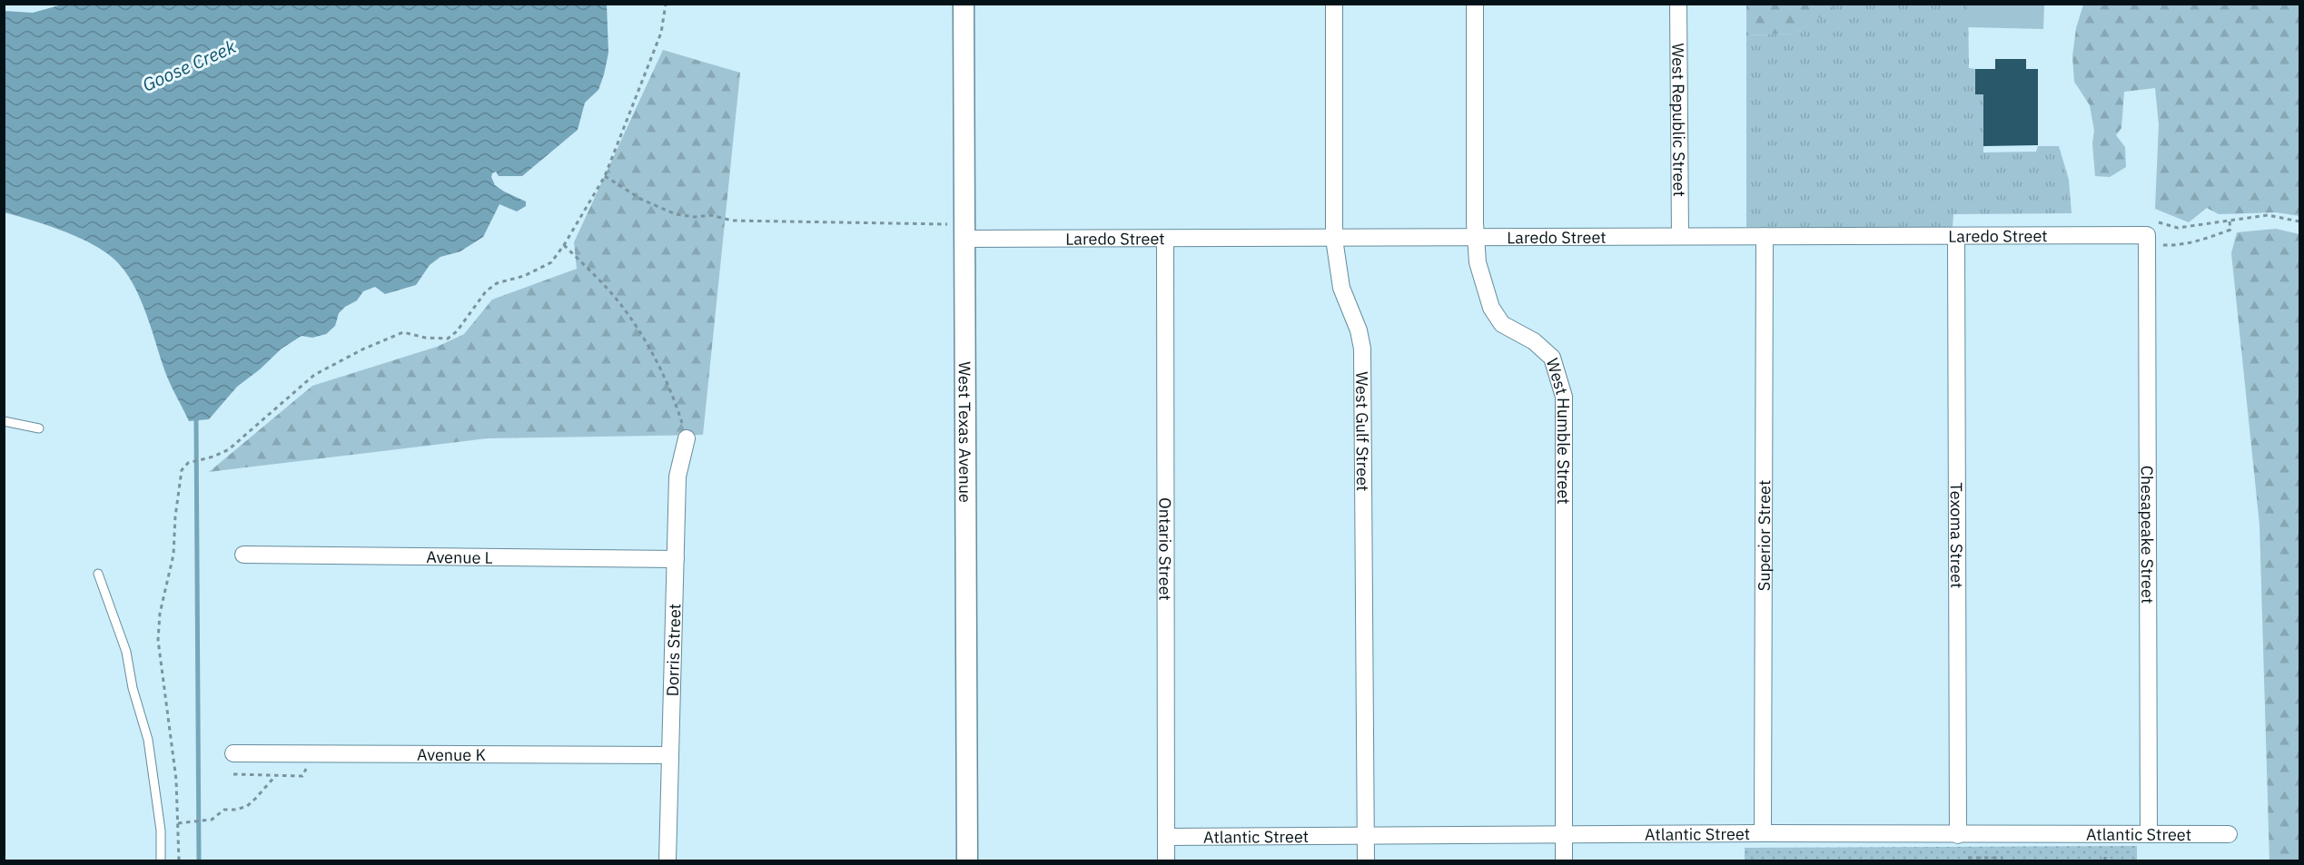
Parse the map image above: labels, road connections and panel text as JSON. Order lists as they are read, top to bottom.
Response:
{
  "streets": {
    "street": [
      "West Republic Street",
      "Laredo Street",
      "West Gulf Street",
      "West Texas Avenue",
      "West Humble Street",
      "Superior Street",
      "Chesapeake Street",
      "Texoma Street",
      "Ontario Street",
      "Avenue L",
      "Dorris Street",
      "Avenue K",
      "Atlantic Street"
    ]
  },
  "crossings": [
    ["West Republic Street", "Laredo Street"],
    ["Laredo Street", "West Gulf Street"],
    ["Laredo Street", "West Texas Avenue"],
    ["Laredo Street", "West Humble Street"],
    ["Laredo Street", "Superior Street"],
    ["Laredo Street", "Chesapeake Street"],
    ["Laredo Street", "Texoma Street"],
    ["Laredo Street", "Ontario Street"],
    ["West Gulf Street", "Atlantic Street"],
    ["West Humble Street", "Atlantic Street"],
    ["Superior Street", "Atlantic Street"],
    ["Chesapeake Street", "Atlantic Street"],
    ["Texoma Street", "Atlantic Street"],
    ["Ontario Street", "Atlantic Street"],
    ["Avenue L", "Dorris Street"],
    ["Dorris Street", "Avenue K"]
  ],
  "water": ["Goose Creek"]
}
